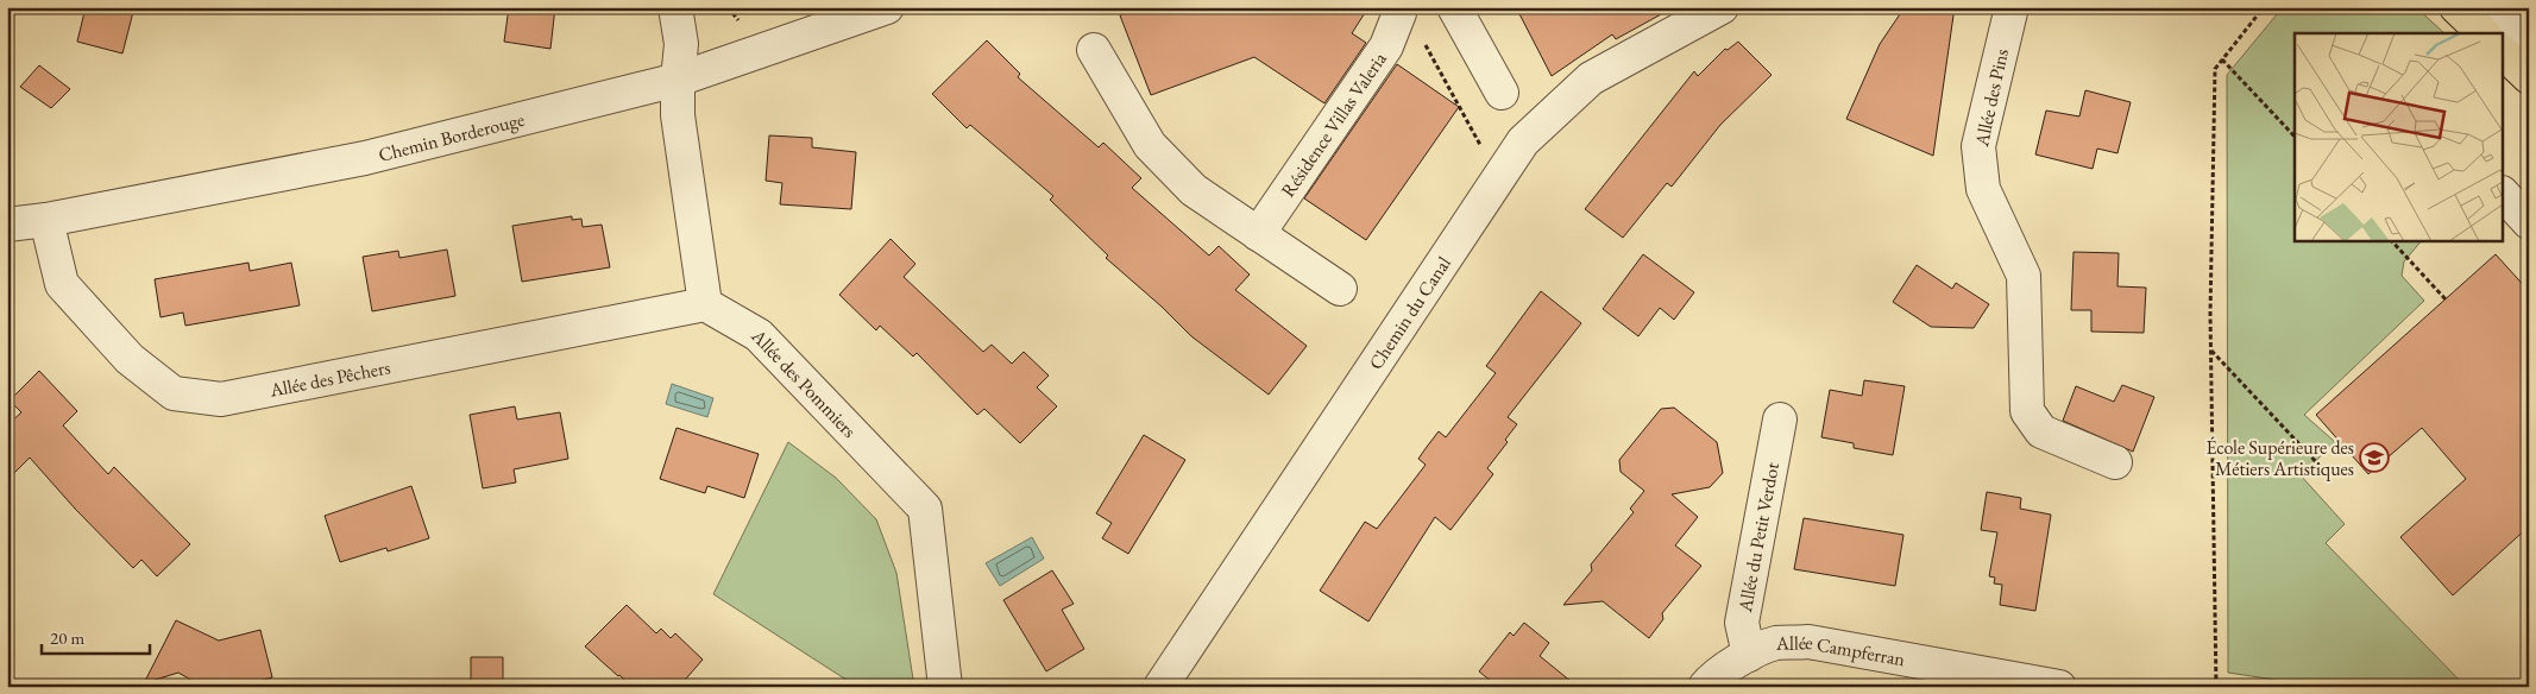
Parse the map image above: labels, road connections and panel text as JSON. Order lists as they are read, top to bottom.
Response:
{
  "streets": {
    "street": [
      "Allée des Pins",
      "Résidence Villas Valeria",
      "Chemin Borderouge",
      "Chemin du Canal",
      "Allée des Pêchers",
      "Allée des Pommiers",
      "Allée du Petit Verdot",
      "Allée Campferran"
    ]
  },
  "crossings": [
    ["Chemin Borderouge", "Allée des Pêchers"],
    ["Allée des Pêchers", "Allée des Pommiers"],
    ["Allée du Petit Verdot", "Allée Campferran"]
  ],
  "places": {
    "school or university": ["École Supérieure des Métiers Artistiques"]
  },
  "scale_bar": "20 m"
}
